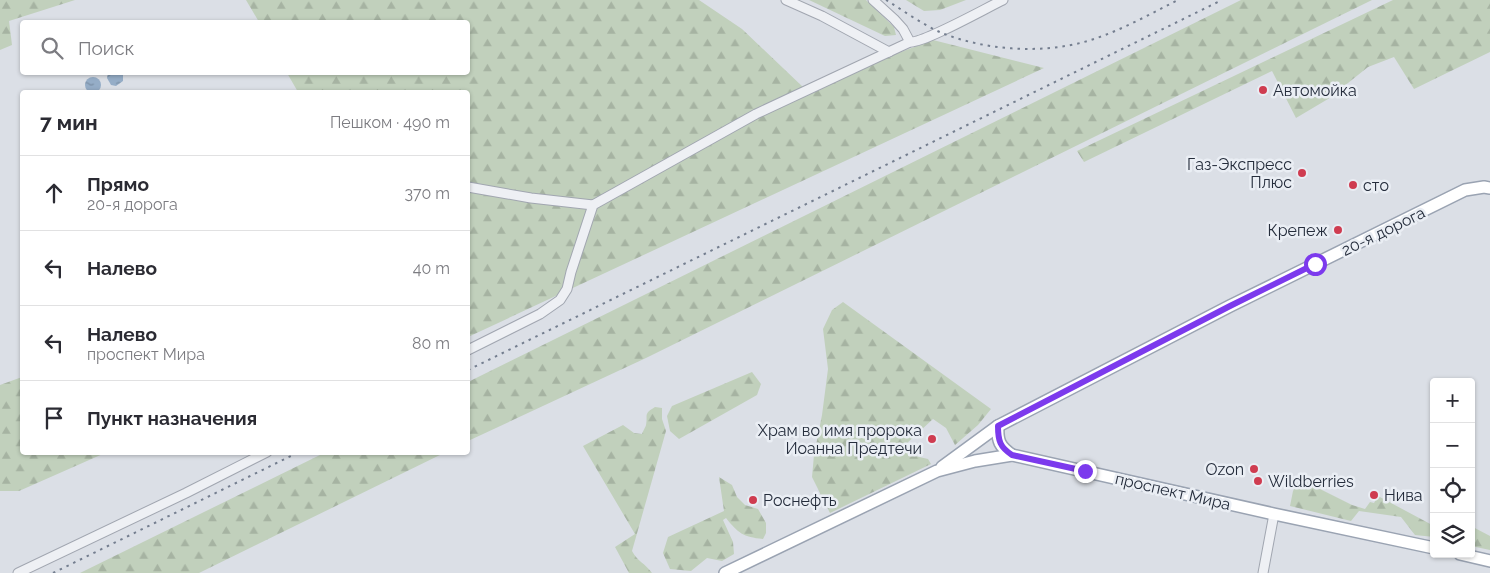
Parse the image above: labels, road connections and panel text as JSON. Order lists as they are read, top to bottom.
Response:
{
  "streets": {
    "main road": ["20-я дорога", "проспект Мира"]
  },
  "crossings": [
    ["20-я дорога", "проспект Мира"]
  ],
  "places": [
    "Автомойка",
    "Газ-Экспресс Плюс",
    "сто",
    "Крепеж",
    "Храм во имя пророка Иоанна Предтечи",
    "Ozon",
    "Wildberries",
    "Нива",
    "Роснефть"
  ],
  "page": {
    "search": "Поиск",
    "heading": ["7 мин", "Пешком · 490 m"],
    "list": [
      ["Прямо", "20-я дорога", "370 m"],
      ["Налево", "40 m"],
      ["Налево", "проспект Мира", "80 m"],
      "Пункт назначения"
    ],
    "map_buttons": ["+", "−"]
  }
}
